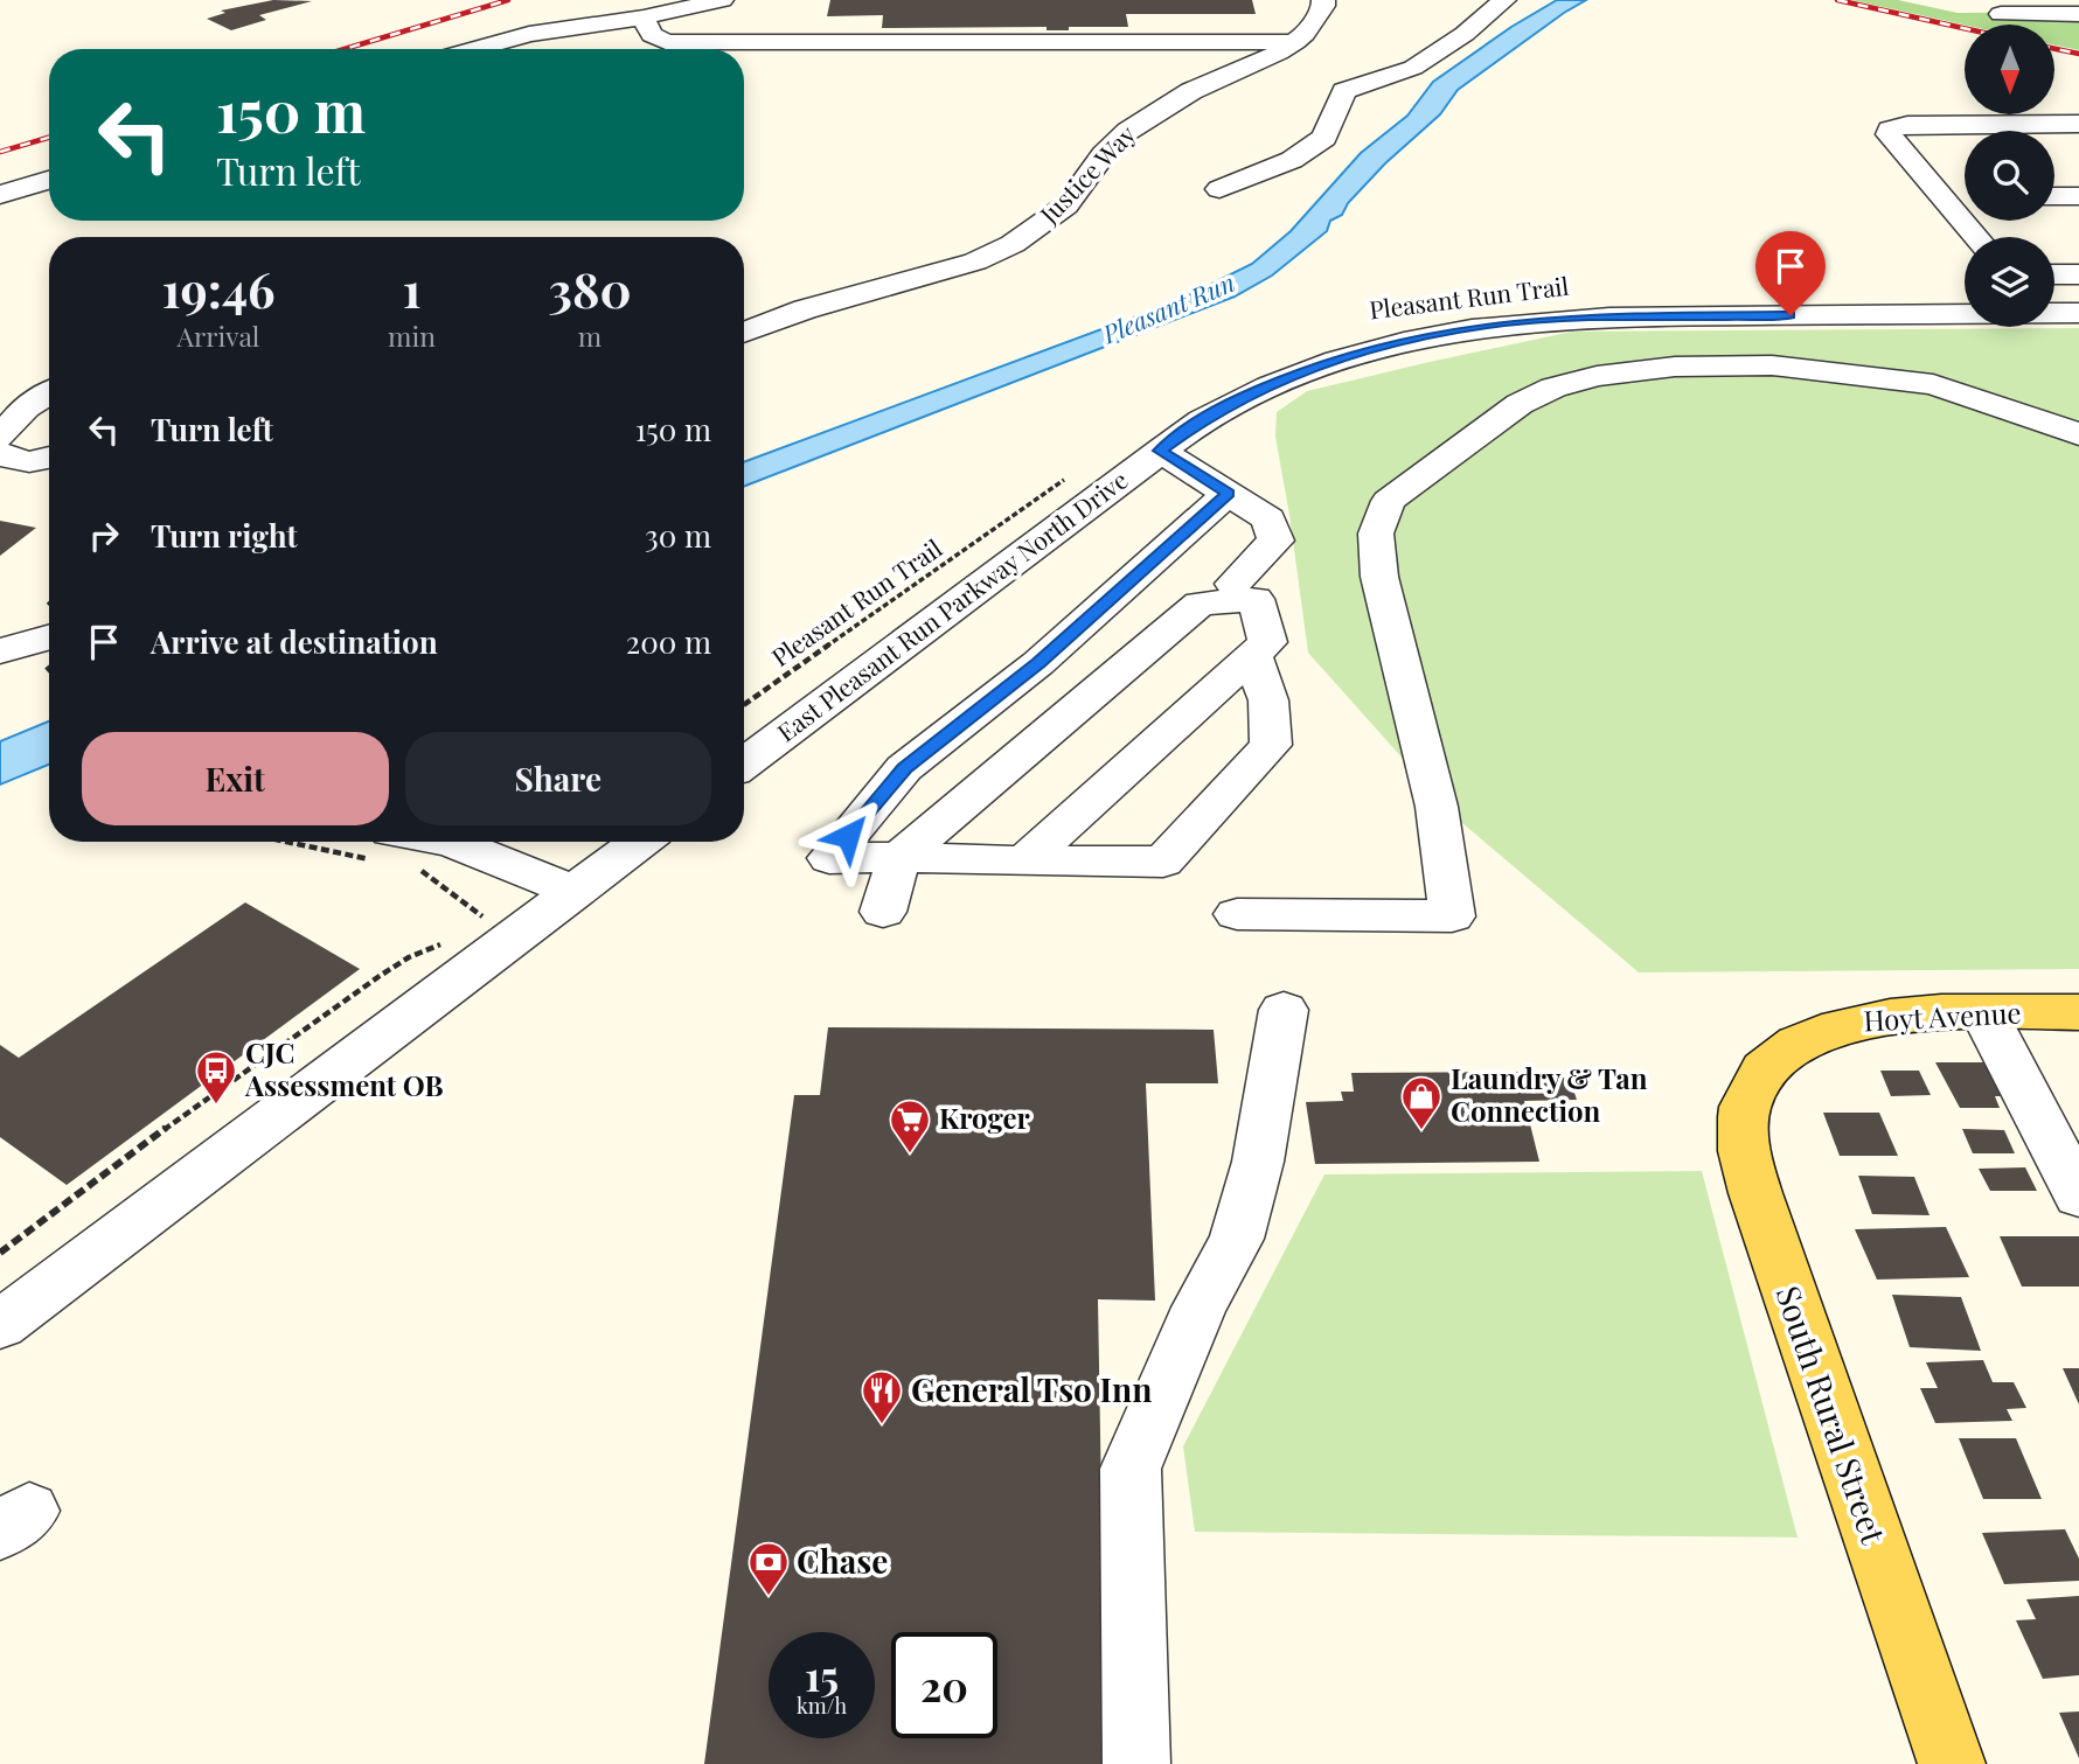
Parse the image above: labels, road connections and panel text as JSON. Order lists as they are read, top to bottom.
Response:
{
  "streets": {
    "main road": ["Hoyt Avenue", "South Rural Street"],
    "street": ["Justice Way", "East Pleasant Run Parkway North Drive"],
    "path": ["Pleasant Run Trail"]
  },
  "crossings": [
    ["Hoyt Avenue", "South Rural Street"]
  ],
  "water": ["Pleasant Run"],
  "places": {
    "bus stop": ["CJC Assessment OB"],
    "shop": ["Laundry & Tan Connection"],
    "supermarket": ["Kroger"],
    "restaurant": ["General Tso Inn"],
    "bank": ["Chase"]
  },
  "north": "bottom",
  "page": {
    "turn": ["150 m", "Turn left"],
    "eta": [
      "19:46",
      "Arrival",
      "1",
      "min",
      "380",
      "m"
    ],
    "list": [
      {
        "name": "Turn left",
        "value": "150 m"
      },
      {
        "name": "Turn right",
        "value": "30 m"
      },
      {
        "name": "Arrive at destination",
        "value": "200 m"
      }
    ],
    "buttons": ["Exit", "Share"],
    "speed": "15 km/h",
    "limit": "20"
  }
}
